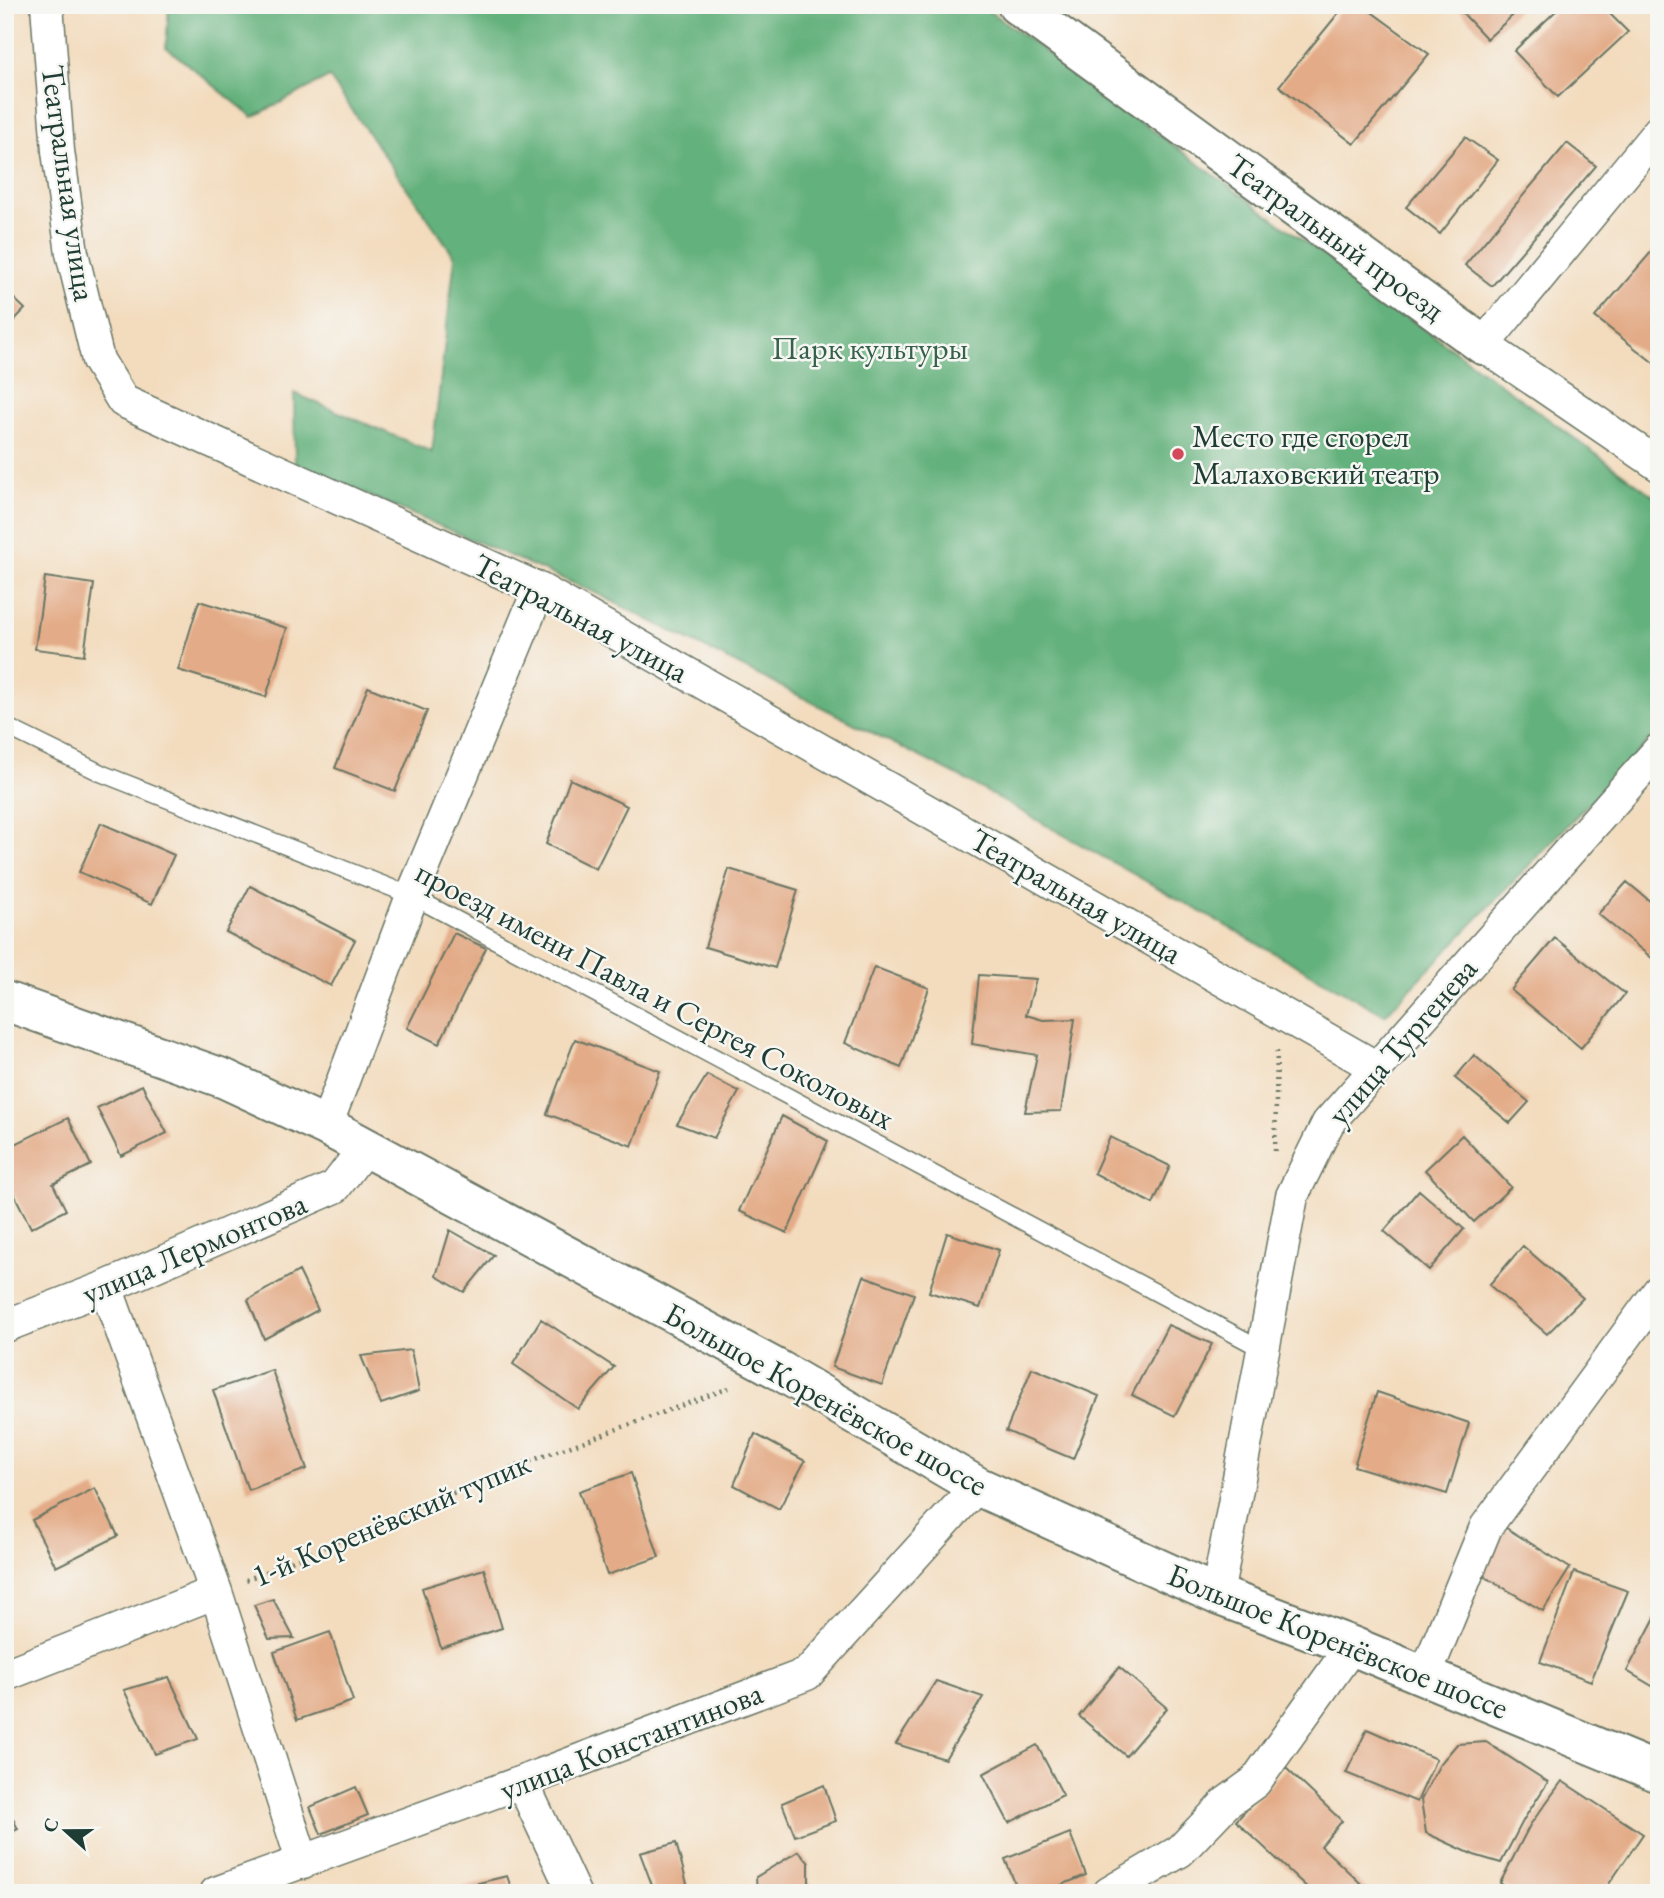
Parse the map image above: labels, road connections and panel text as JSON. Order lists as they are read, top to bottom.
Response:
{
  "streets": {
    "main road": ["Театральный проезд", "Большое Коренёвское шоссе"],
    "street": [
      "Театральная улица",
      "улица Тургенева",
      "улица Лермонтова",
      "1-й Коренёвский тупик",
      "улица Константинова"
    ],
    "lane": ["проезд имени Павла и Сергея Соколовых"]
  },
  "crossings": [
    ["Театральная улица", "улица Тургенева"],
    ["проезд имени Павла и Сергея Соколовых", "улица Тургенева"],
    ["улица Тургенева", "Большое Коренёвское шоссе"],
    ["улица Лермонтова", "Большое Коренёвское шоссе"],
    ["Большое Коренёвское шоссе", "1-й Коренёвский тупик"],
    ["Большое Коренёвское шоссе", "улица Константинова"]
  ],
  "parks": ["Парк культуры"],
  "places": ["Место где сгорел Малаховский театр"],
  "north": "left"
}
